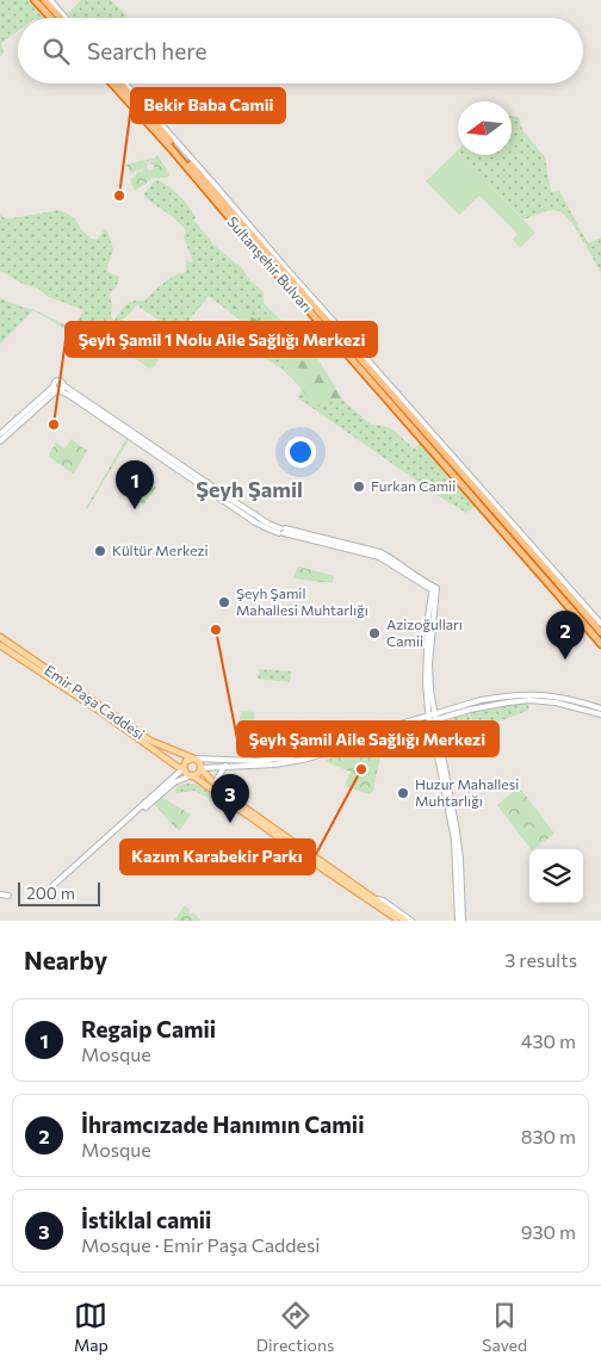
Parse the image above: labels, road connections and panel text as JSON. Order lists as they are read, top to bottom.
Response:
{
  "streets": {
    "highway": ["Sultanşehir Bulvarı"],
    "main road": ["Emir Paşa Caddesi"]
  },
  "districts": ["Şeyh Şamil"],
  "places": [
    "Bekir Baba Camii",
    "Şeyh Şamil 1 Nolu Aile Sağlığı Merkezi",
    "Furkan Camii",
    "Kültür Merkezi",
    "Şeyh Şamil Mahallesi Muhtarlığı",
    "Şeyh Şamil Aile Sağlığı Merkezi",
    "Azizoğulları Camii",
    "Kazım Karabekir Parkı",
    "Huzur Mahallesi Muhtarlığı"
  ],
  "scale_bar": "200 m",
  "north": "left",
  "page": {
    "search": "Search here",
    "pins": ["1", "2", "3"],
    "scale": "200 m",
    "heading": ["Nearby", "3 results"],
    "list": [
      {
        "mark": "1",
        "name": "Regaip Camii",
        "note": "Mosque",
        "value": "430 m"
      },
      {
        "mark": "2",
        "name": "İhramcızade Hanımın Camii",
        "note": "Mosque",
        "value": "830 m"
      },
      {
        "mark": "3",
        "name": "İstiklal camii",
        "note": "Mosque · Emir Paşa Caddesi",
        "value": "930 m"
      }
    ],
    "nav": ["Map", "Directions", "Saved"]
  }
}
